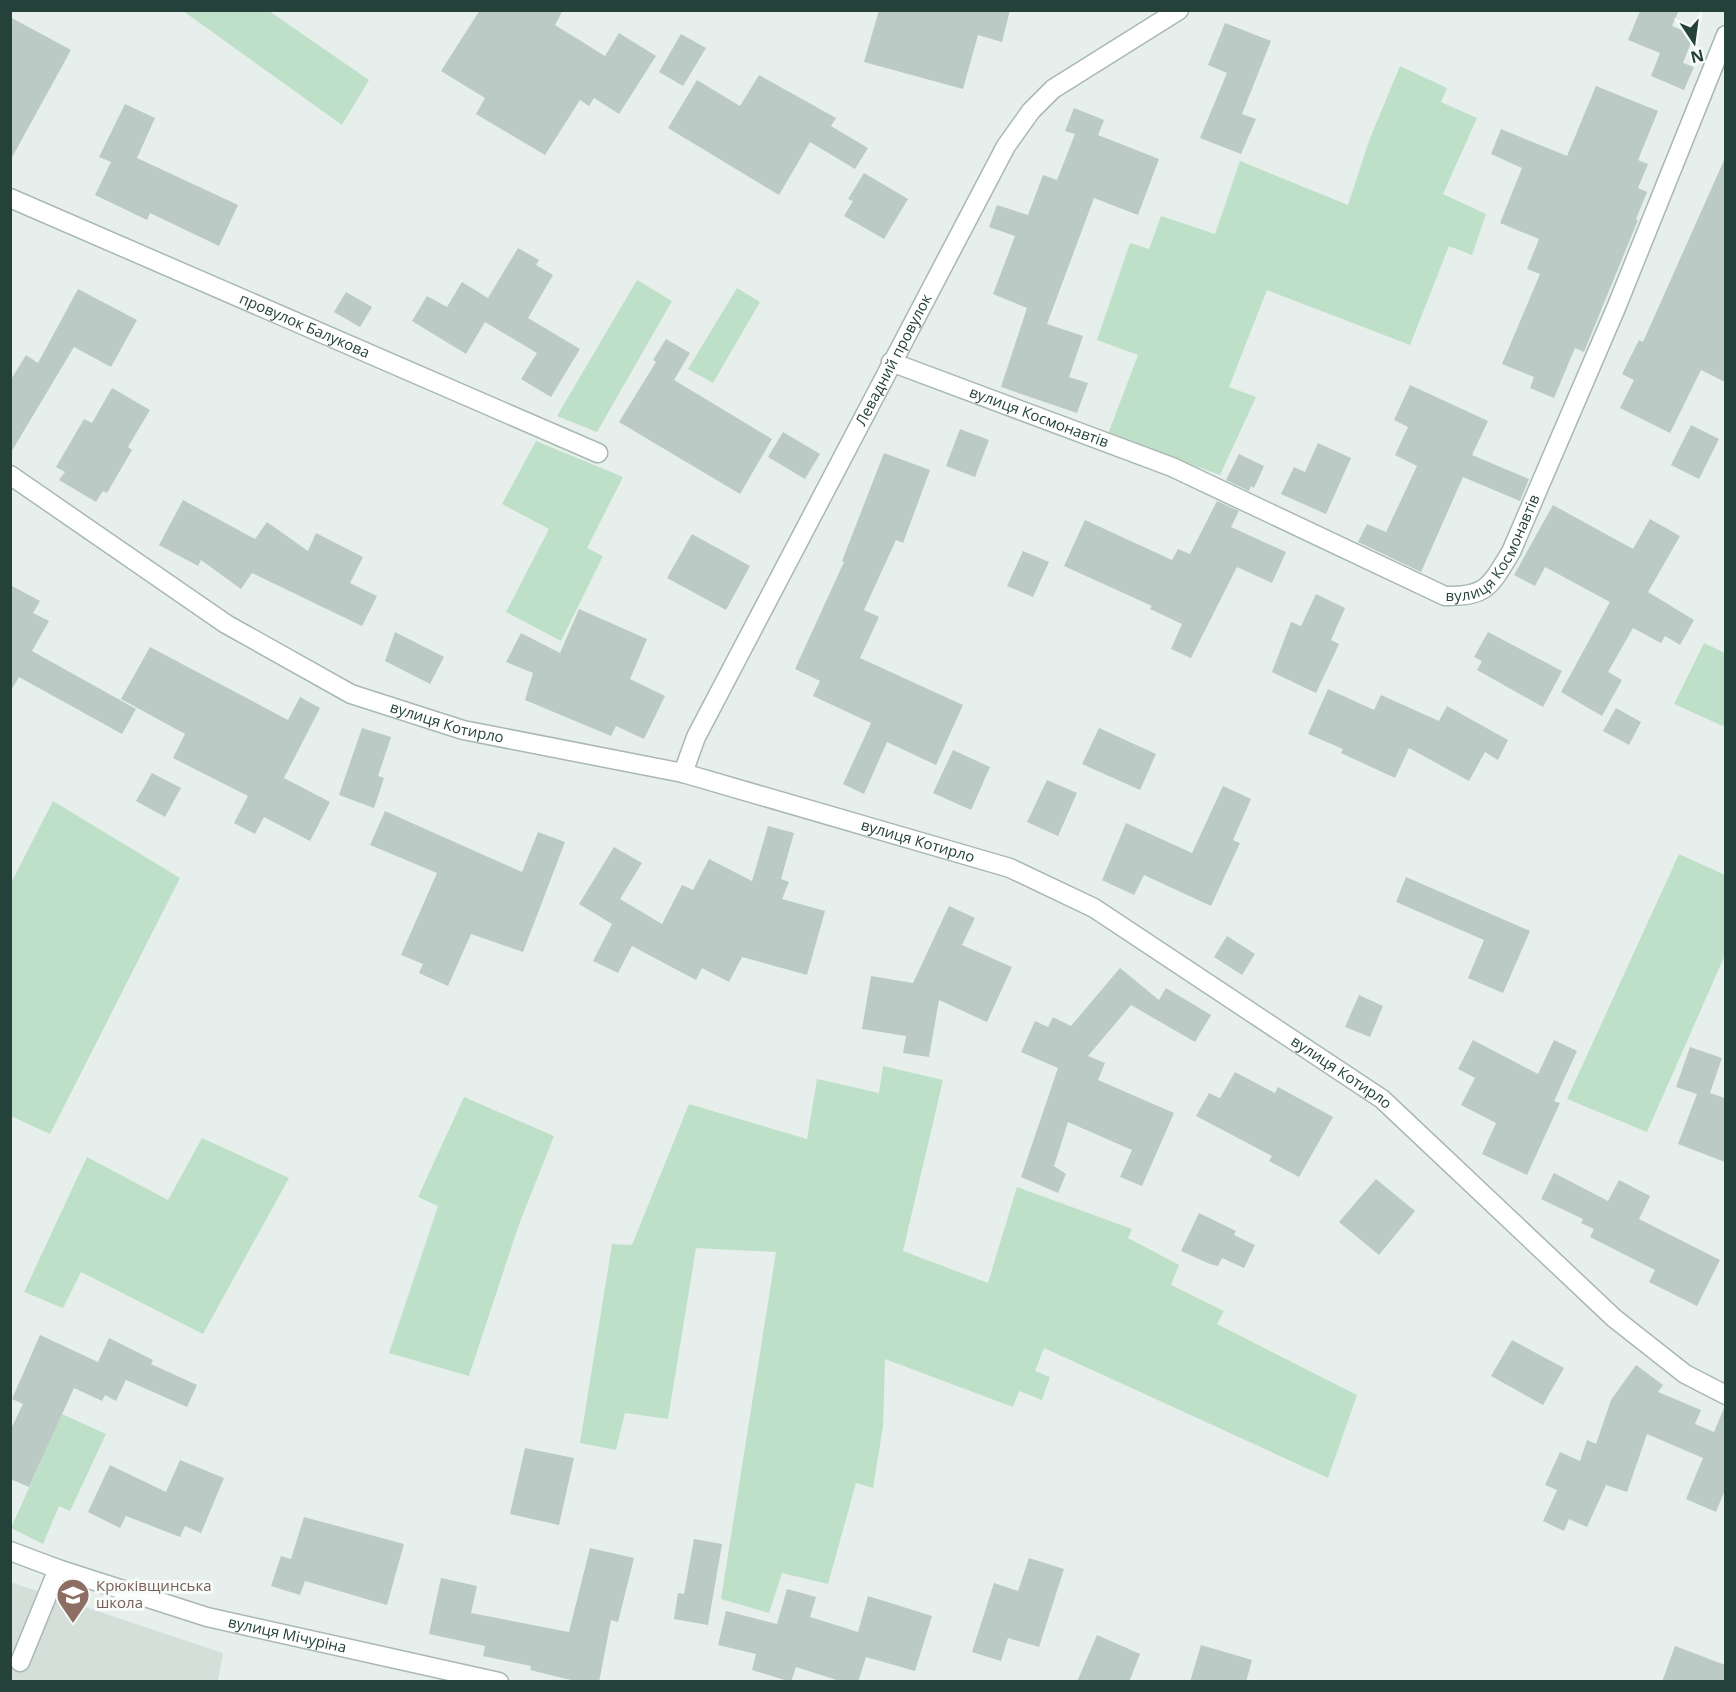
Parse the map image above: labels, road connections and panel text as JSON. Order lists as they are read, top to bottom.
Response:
{
  "streets": {
    "street": [
      "провулок Балукова",
      "Левадний провулок",
      "вулиця Космонавтів",
      "вулиця Котирло",
      "вулиця Мічуріна"
    ]
  },
  "crossings": [
    ["Левадний провулок", "вулиця Космонавтів"],
    ["Левадний провулок", "вулиця Котирло"]
  ],
  "places": {
    "school or university": ["Крюківщинська школа"]
  },
  "north": "bottom"
}
